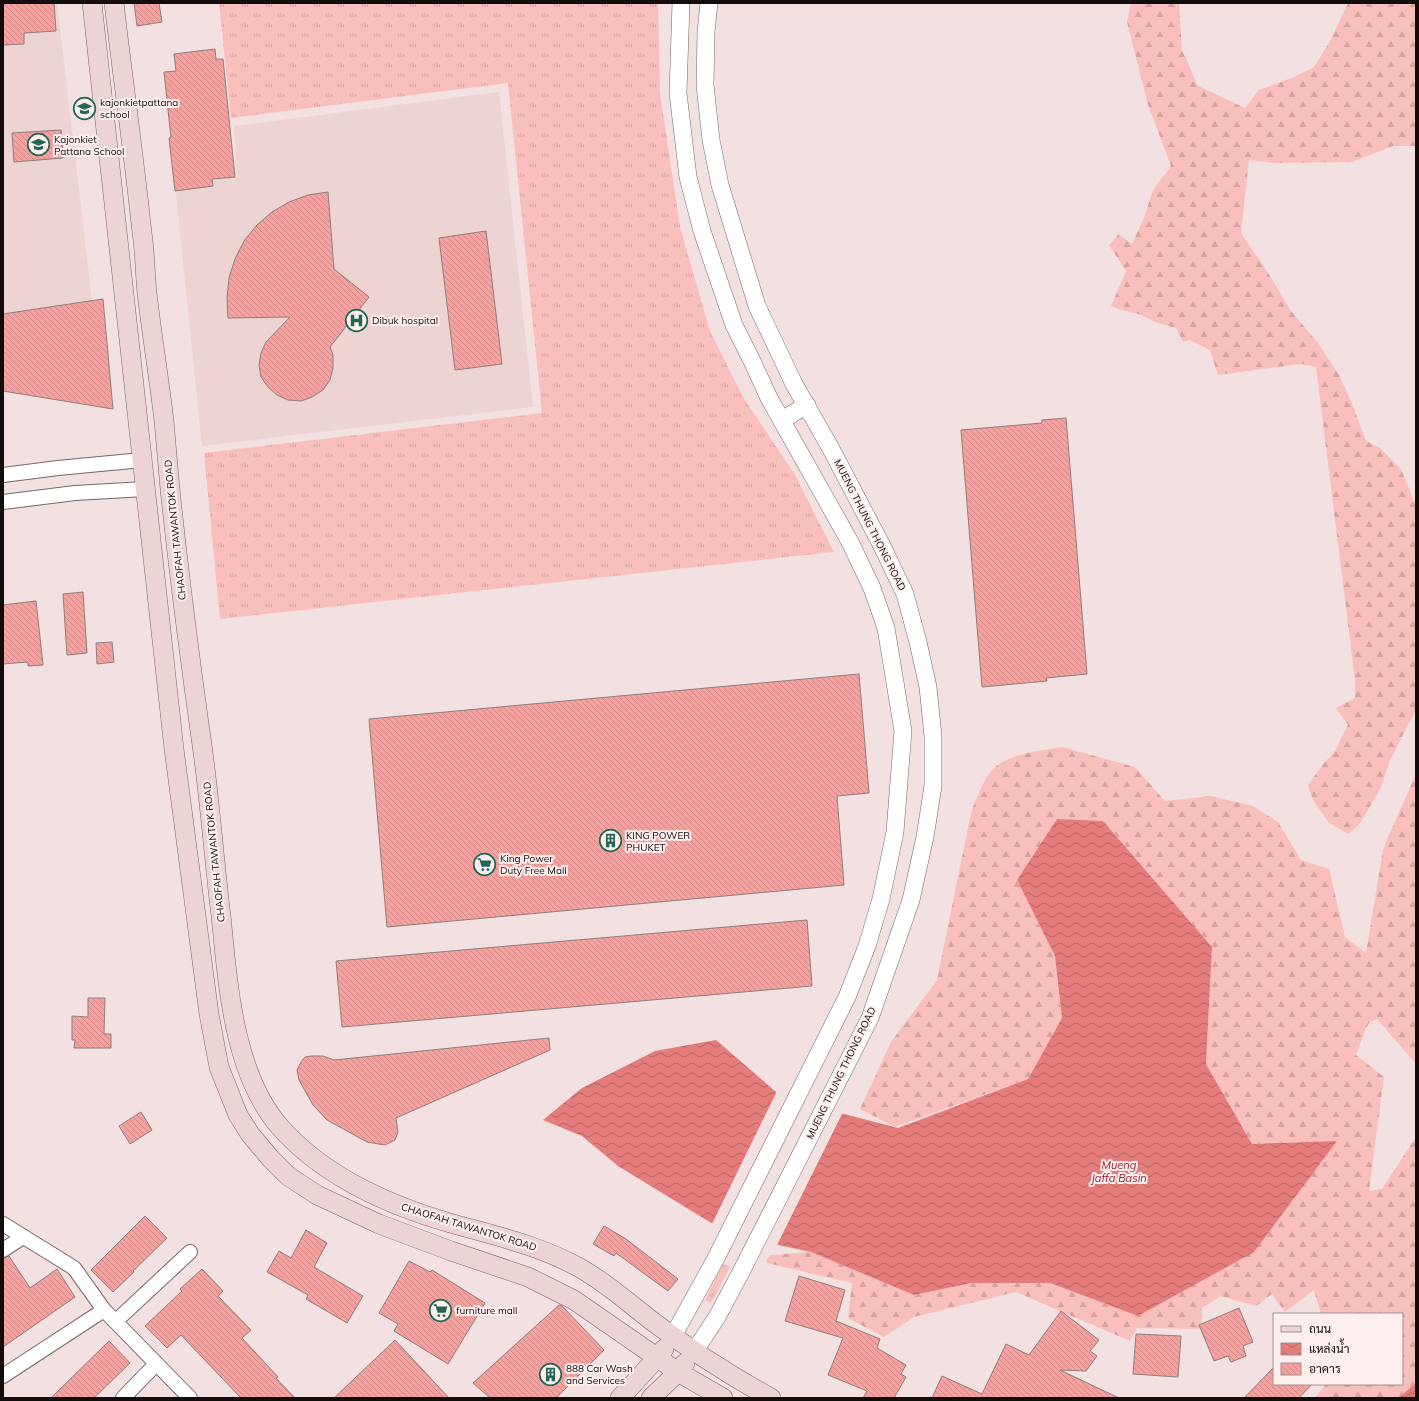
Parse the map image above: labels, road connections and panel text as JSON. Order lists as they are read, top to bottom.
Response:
{
  "streets": {
    "main road": ["CHAOFAH TAWANTOK ROAD"],
    "street": ["MUENG THUNG THONG ROAD"]
  },
  "crossings": [
    ["MUENG THUNG THONG ROAD", "CHAOFAH TAWANTOK ROAD"]
  ],
  "water": ["Mueng Jaffa Basin"],
  "places": {
    "school or university": ["kajonkietpattana school", "Kajonkiet Pattana School"],
    "hospital": ["Dibuk hospital"],
    "building": ["KING POWER PHUKET", "888 Car Wash and Services"],
    "supermarket": ["King Power Duty Free Mall", "furniture mall"]
  },
  "legend": ["ถนน", "แหล่งน้ำ", "อาคาร"]
}
